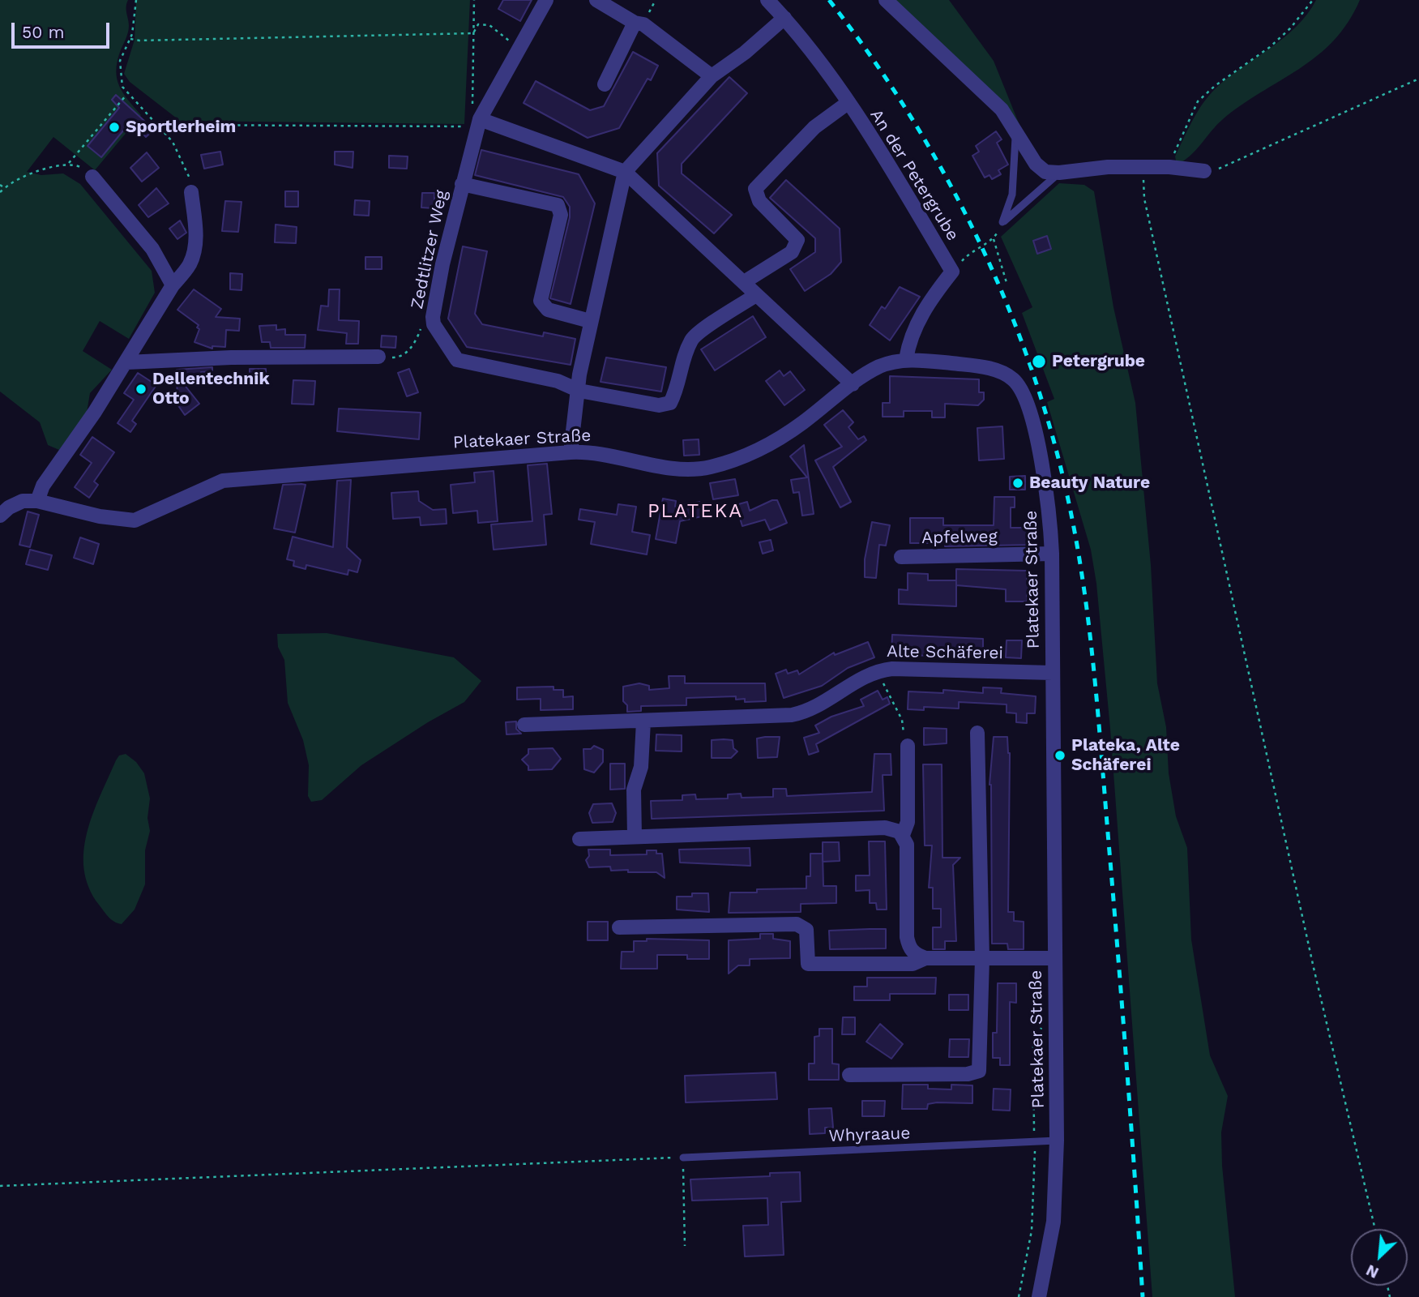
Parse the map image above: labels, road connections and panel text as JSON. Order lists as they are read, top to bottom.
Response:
{
  "streets": {
    "street": [
      "An der Petergrube",
      "Zedtlitzer Weg",
      "Platekaer Straße",
      "Apfelweg",
      "Alte Schäferei"
    ],
    "lane": ["Whyraaue"]
  },
  "crossings": [
    ["Platekaer Straße", "Apfelweg"],
    ["Platekaer Straße", "Alte Schäferei"],
    ["Platekaer Straße", "Whyraaue"]
  ],
  "districts": ["PLATEKA"],
  "places": [
    "Sportlerheim",
    "Petergrube",
    "Dellentechnik Otto",
    "Beauty Nature",
    "Plateka, Alte Schäferei"
  ],
  "scale_bar": "50 m",
  "north": "bottom left"
}
